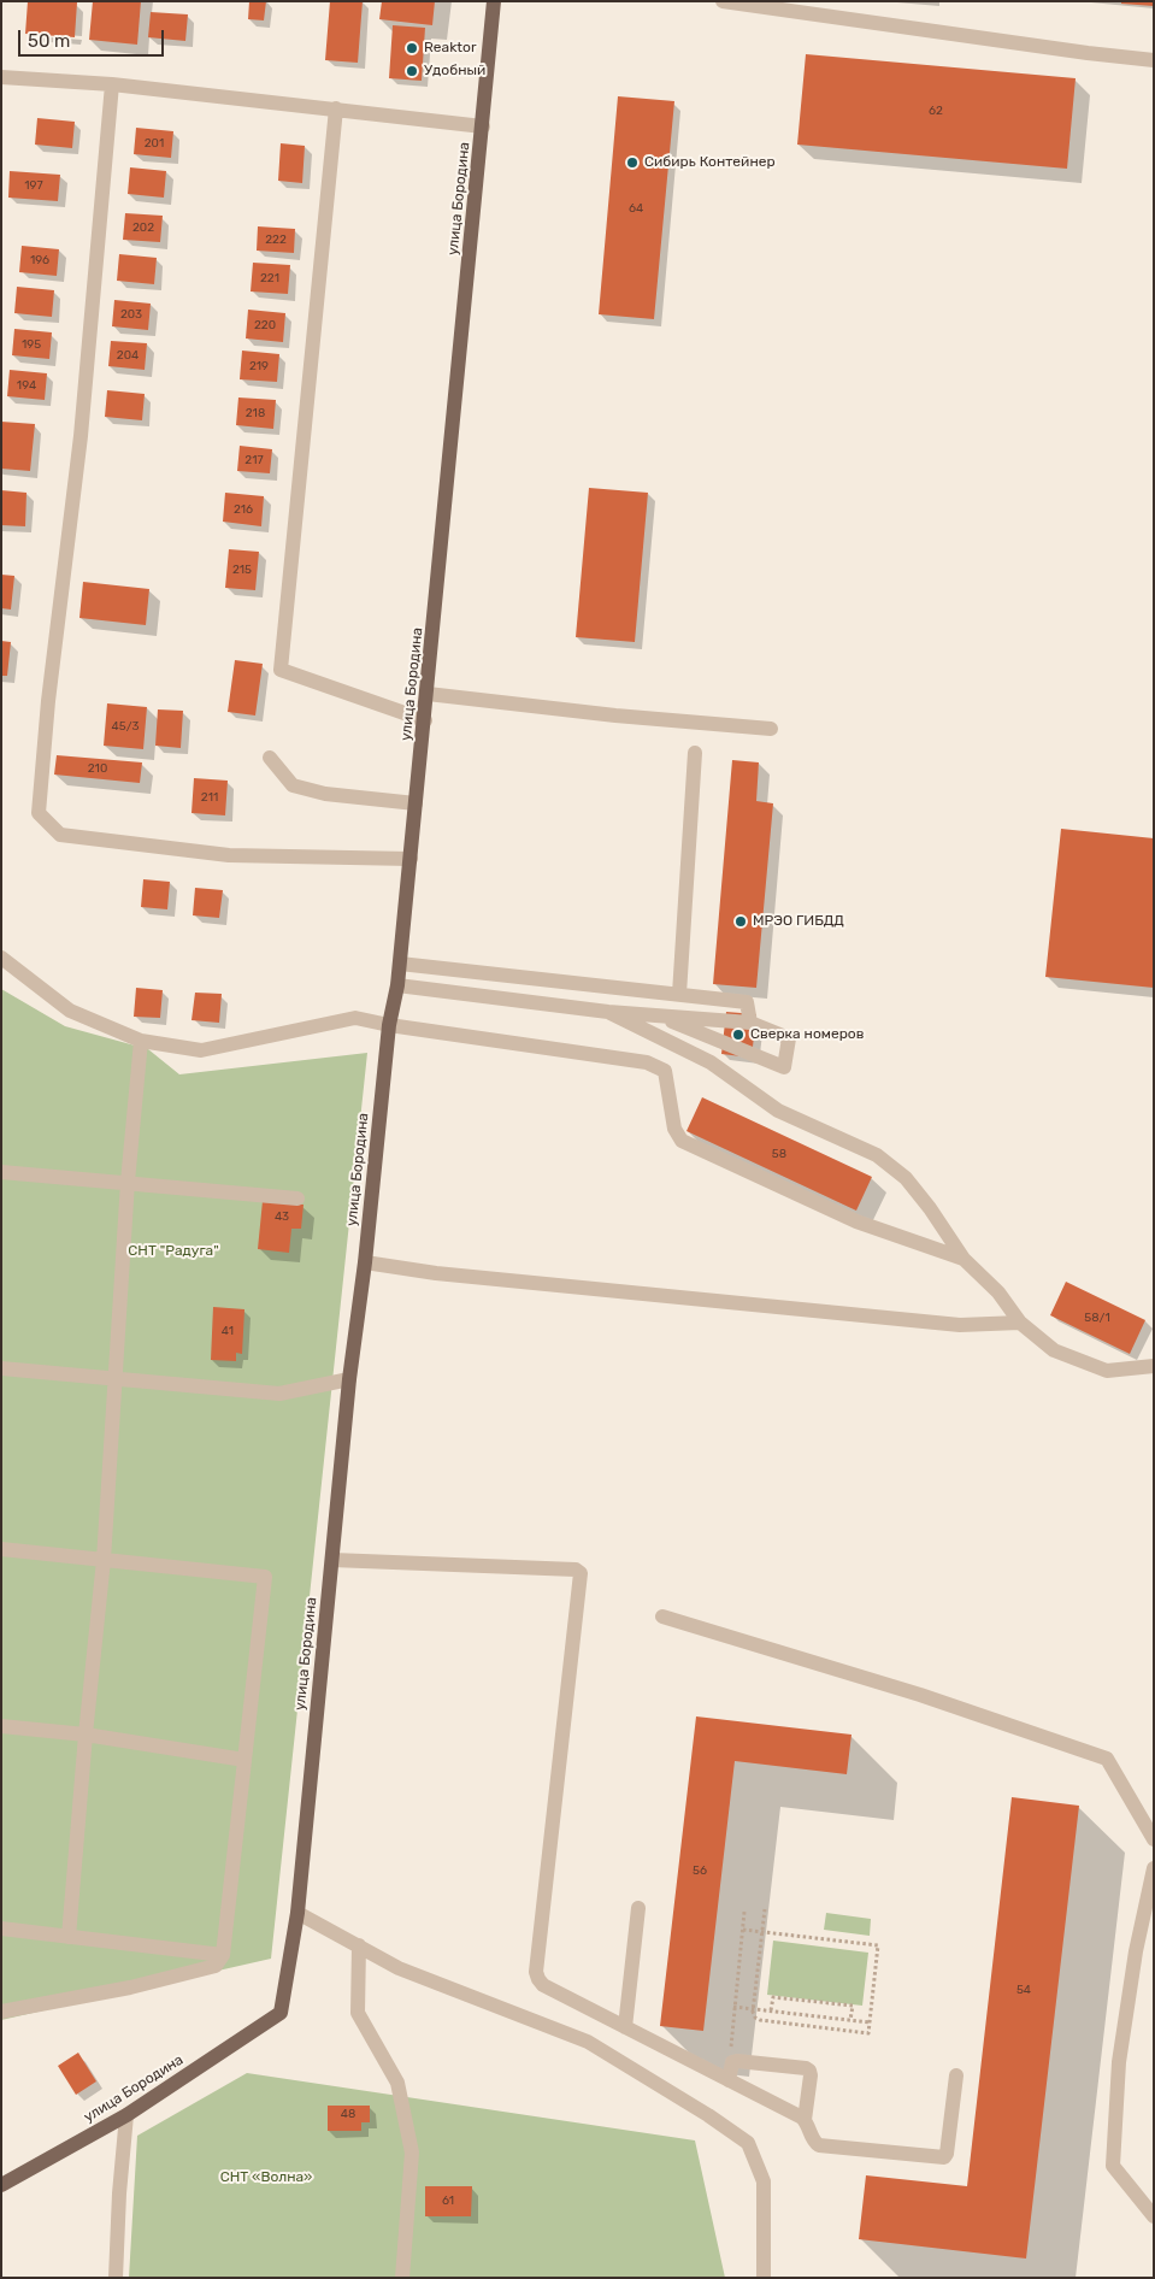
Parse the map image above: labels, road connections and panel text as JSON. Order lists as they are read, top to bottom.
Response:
{
  "streets": {
    "main road": ["улица Бородина"]
  },
  "parks": ["СНТ \"Радуга\"", "СНТ «Волна»"],
  "places": [
    "Reaktor",
    "Удобный",
    "Сибирь Контейнер",
    "МРЭО ГИБДД",
    "Сверка номеров"
  ],
  "house_numbers": [
    "62",
    "201",
    "197",
    "64",
    "202",
    "222",
    "196",
    "221",
    "203",
    "220",
    "195",
    "204",
    "219",
    "194",
    "218",
    "217",
    "216",
    "215",
    "45/3",
    "210",
    "211",
    "58",
    "43",
    "58/1",
    "41",
    "56",
    "54",
    "48",
    "61"
  ],
  "scale_bar": "50 m"
}
